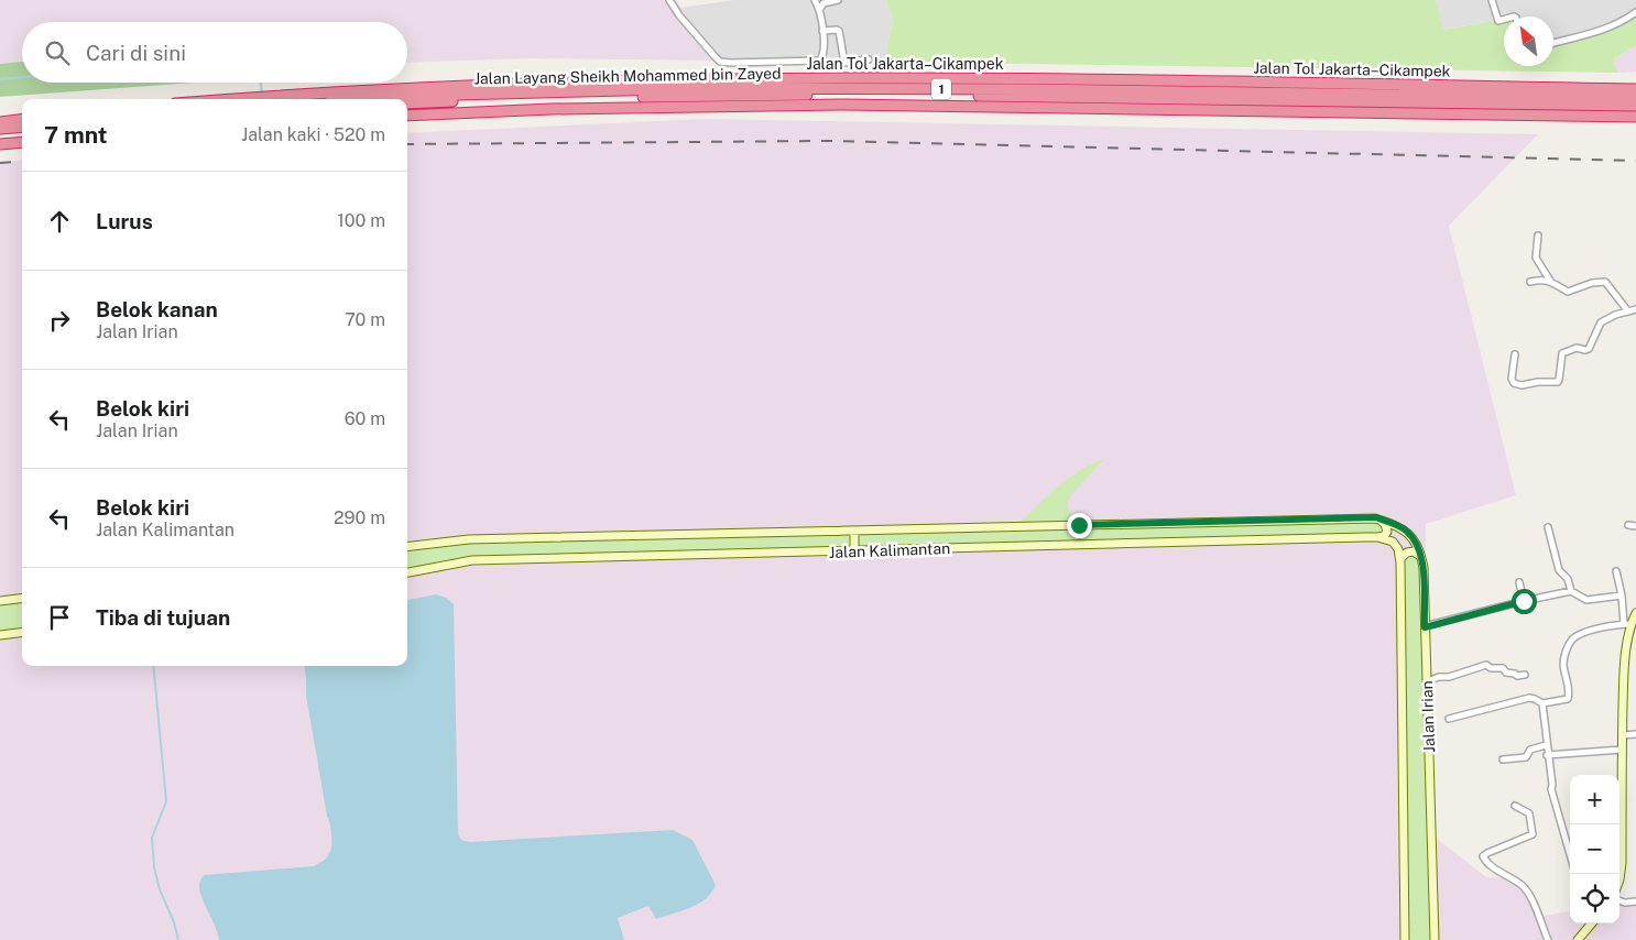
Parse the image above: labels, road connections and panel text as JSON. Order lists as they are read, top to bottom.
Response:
{
  "streets": {
    "highway": ["Jalan Tol Jakarta–Cikampek", "Jalan Layang Sheikh Mohammed bin Zayed", "1"],
    "street": ["Jalan Kalimantan", "Jalan Irian"]
  },
  "crossings": [
    ["Jalan Kalimantan", "Jalan Irian"]
  ],
  "north": "top left",
  "page": {
    "search": "Cari di sini",
    "heading": ["7 mnt", "Jalan kaki · 520 m"],
    "list": [
      ["Lurus", "100 m"],
      ["Belok kanan", "Jalan Irian", "70 m"],
      ["Belok kiri", "Jalan Irian", "60 m"],
      ["Belok kiri", "Jalan Kalimantan", "290 m"],
      "Tiba di tujuan"
    ],
    "map_buttons": ["+", "−"]
  }
}
